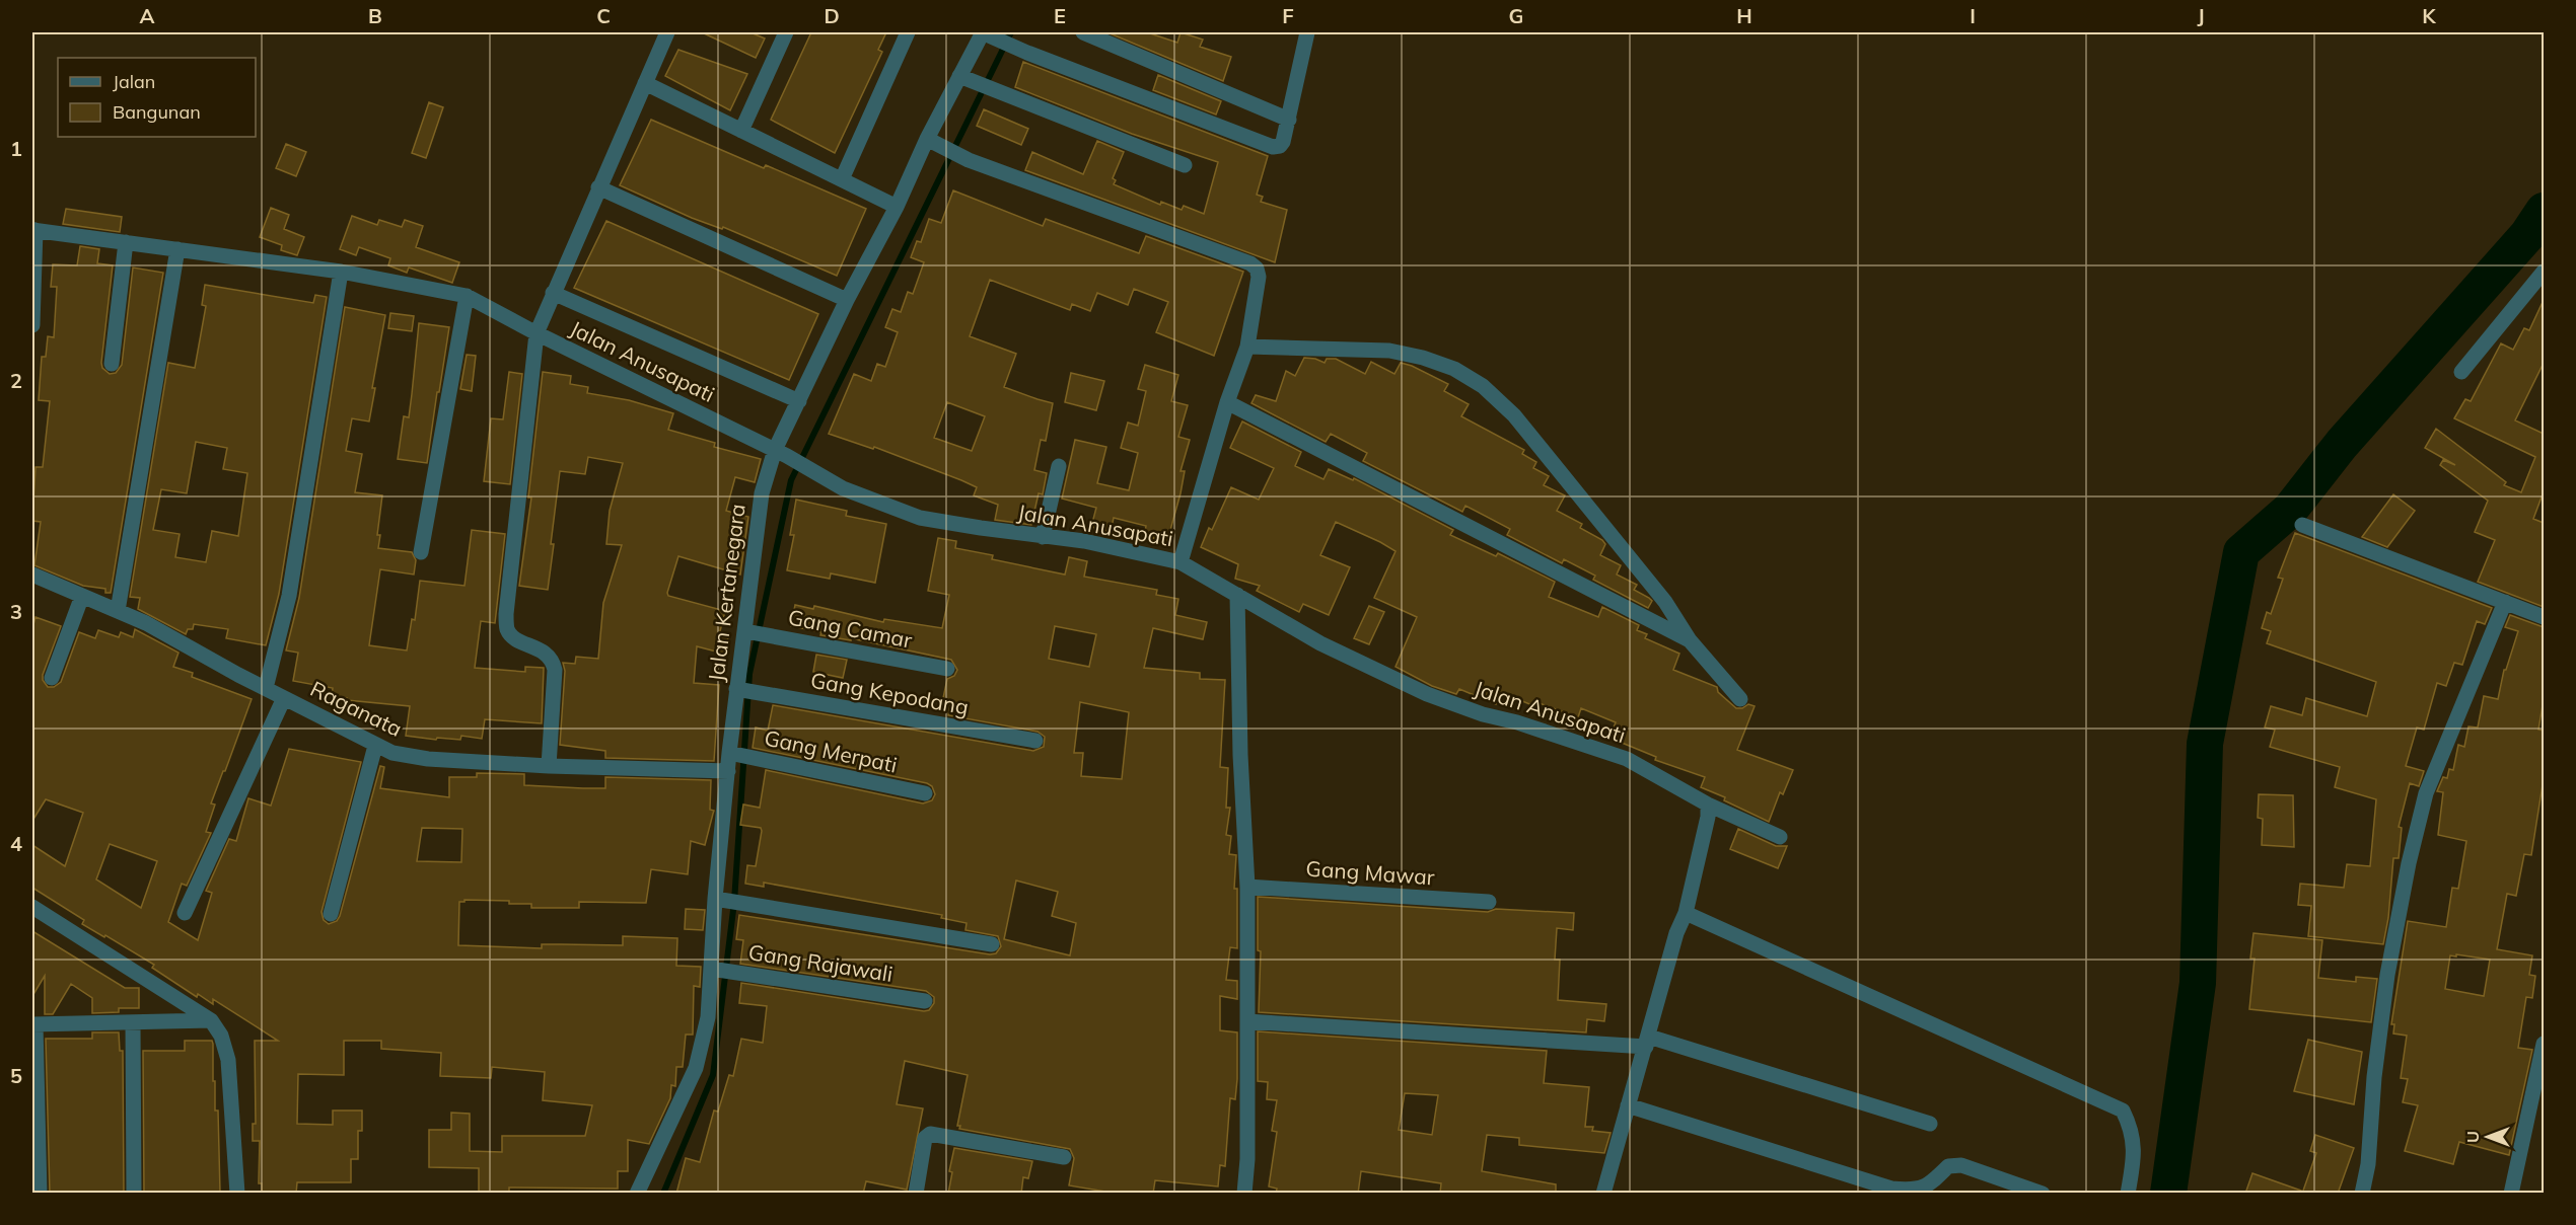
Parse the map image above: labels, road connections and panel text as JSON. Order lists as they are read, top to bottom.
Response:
{
  "streets": {
    "street": [
      "Jalan Anusapati",
      "Jalan Kertanegara",
      "Gang Camar",
      "Gang Kepodang",
      "Raganata",
      "Gang Merpati",
      "Gang Mawar",
      "Gang Rajawali"
    ]
  },
  "crossings": [
    ["Jalan Anusapati", "Jalan Kertanegara"],
    ["Jalan Kertanegara", "Gang Camar"],
    ["Jalan Kertanegara", "Gang Kepodang"],
    ["Jalan Kertanegara", "Raganata"],
    ["Jalan Kertanegara", "Gang Merpati"],
    ["Jalan Kertanegara", "Gang Rajawali"]
  ],
  "legend": ["Jalan", "Bangunan"],
  "north": "left",
  "grid": {
    "columns": [
      "A",
      "B",
      "C",
      "D",
      "E",
      "F",
      "G",
      "H",
      "I",
      "J",
      "K"
    ],
    "rows": [
      "1",
      "2",
      "3",
      "4",
      "5"
    ]
  }
}
